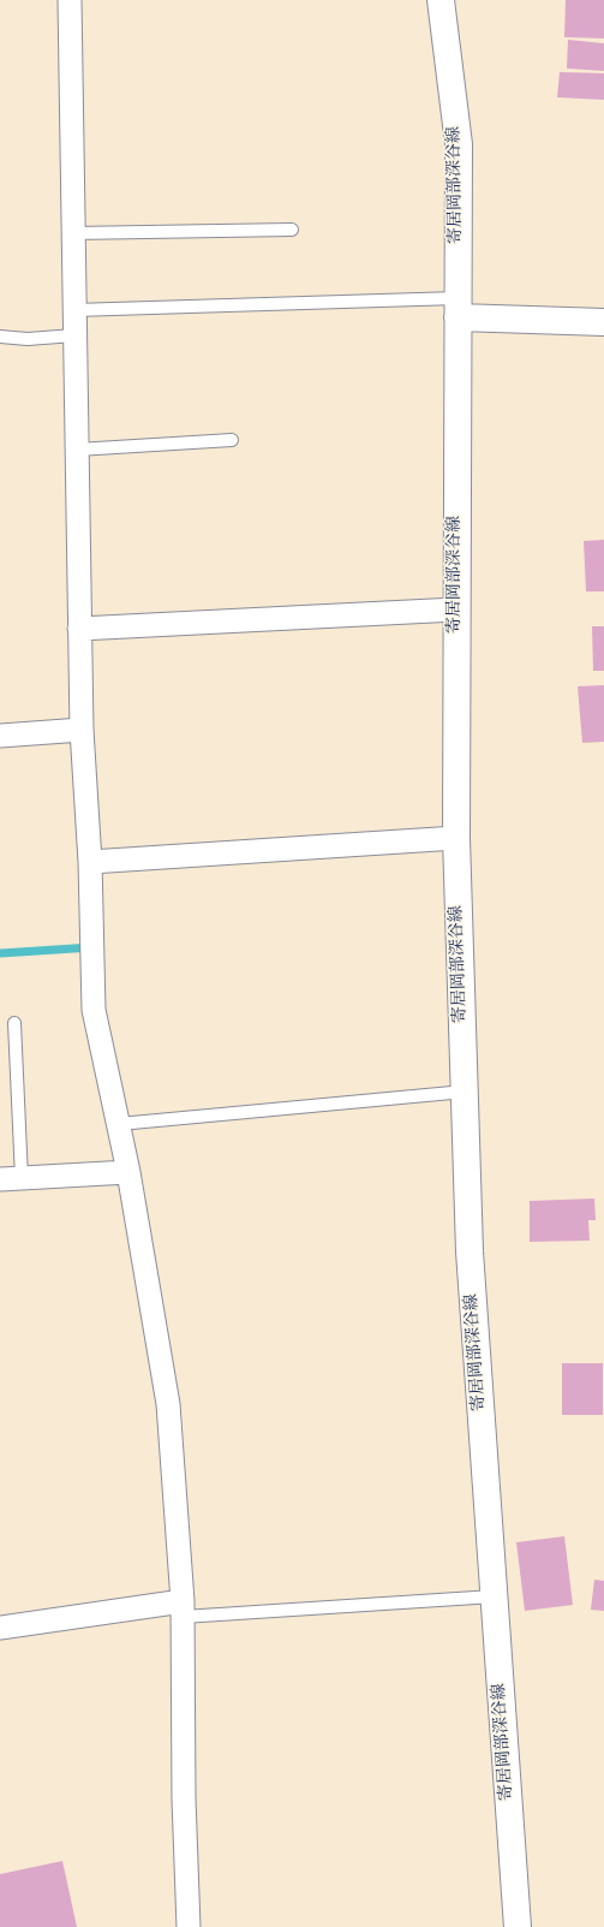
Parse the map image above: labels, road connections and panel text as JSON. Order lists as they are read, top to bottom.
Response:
{
  "streets": {
    "main road": ["寄居岡部深谷線"]
  }
}
